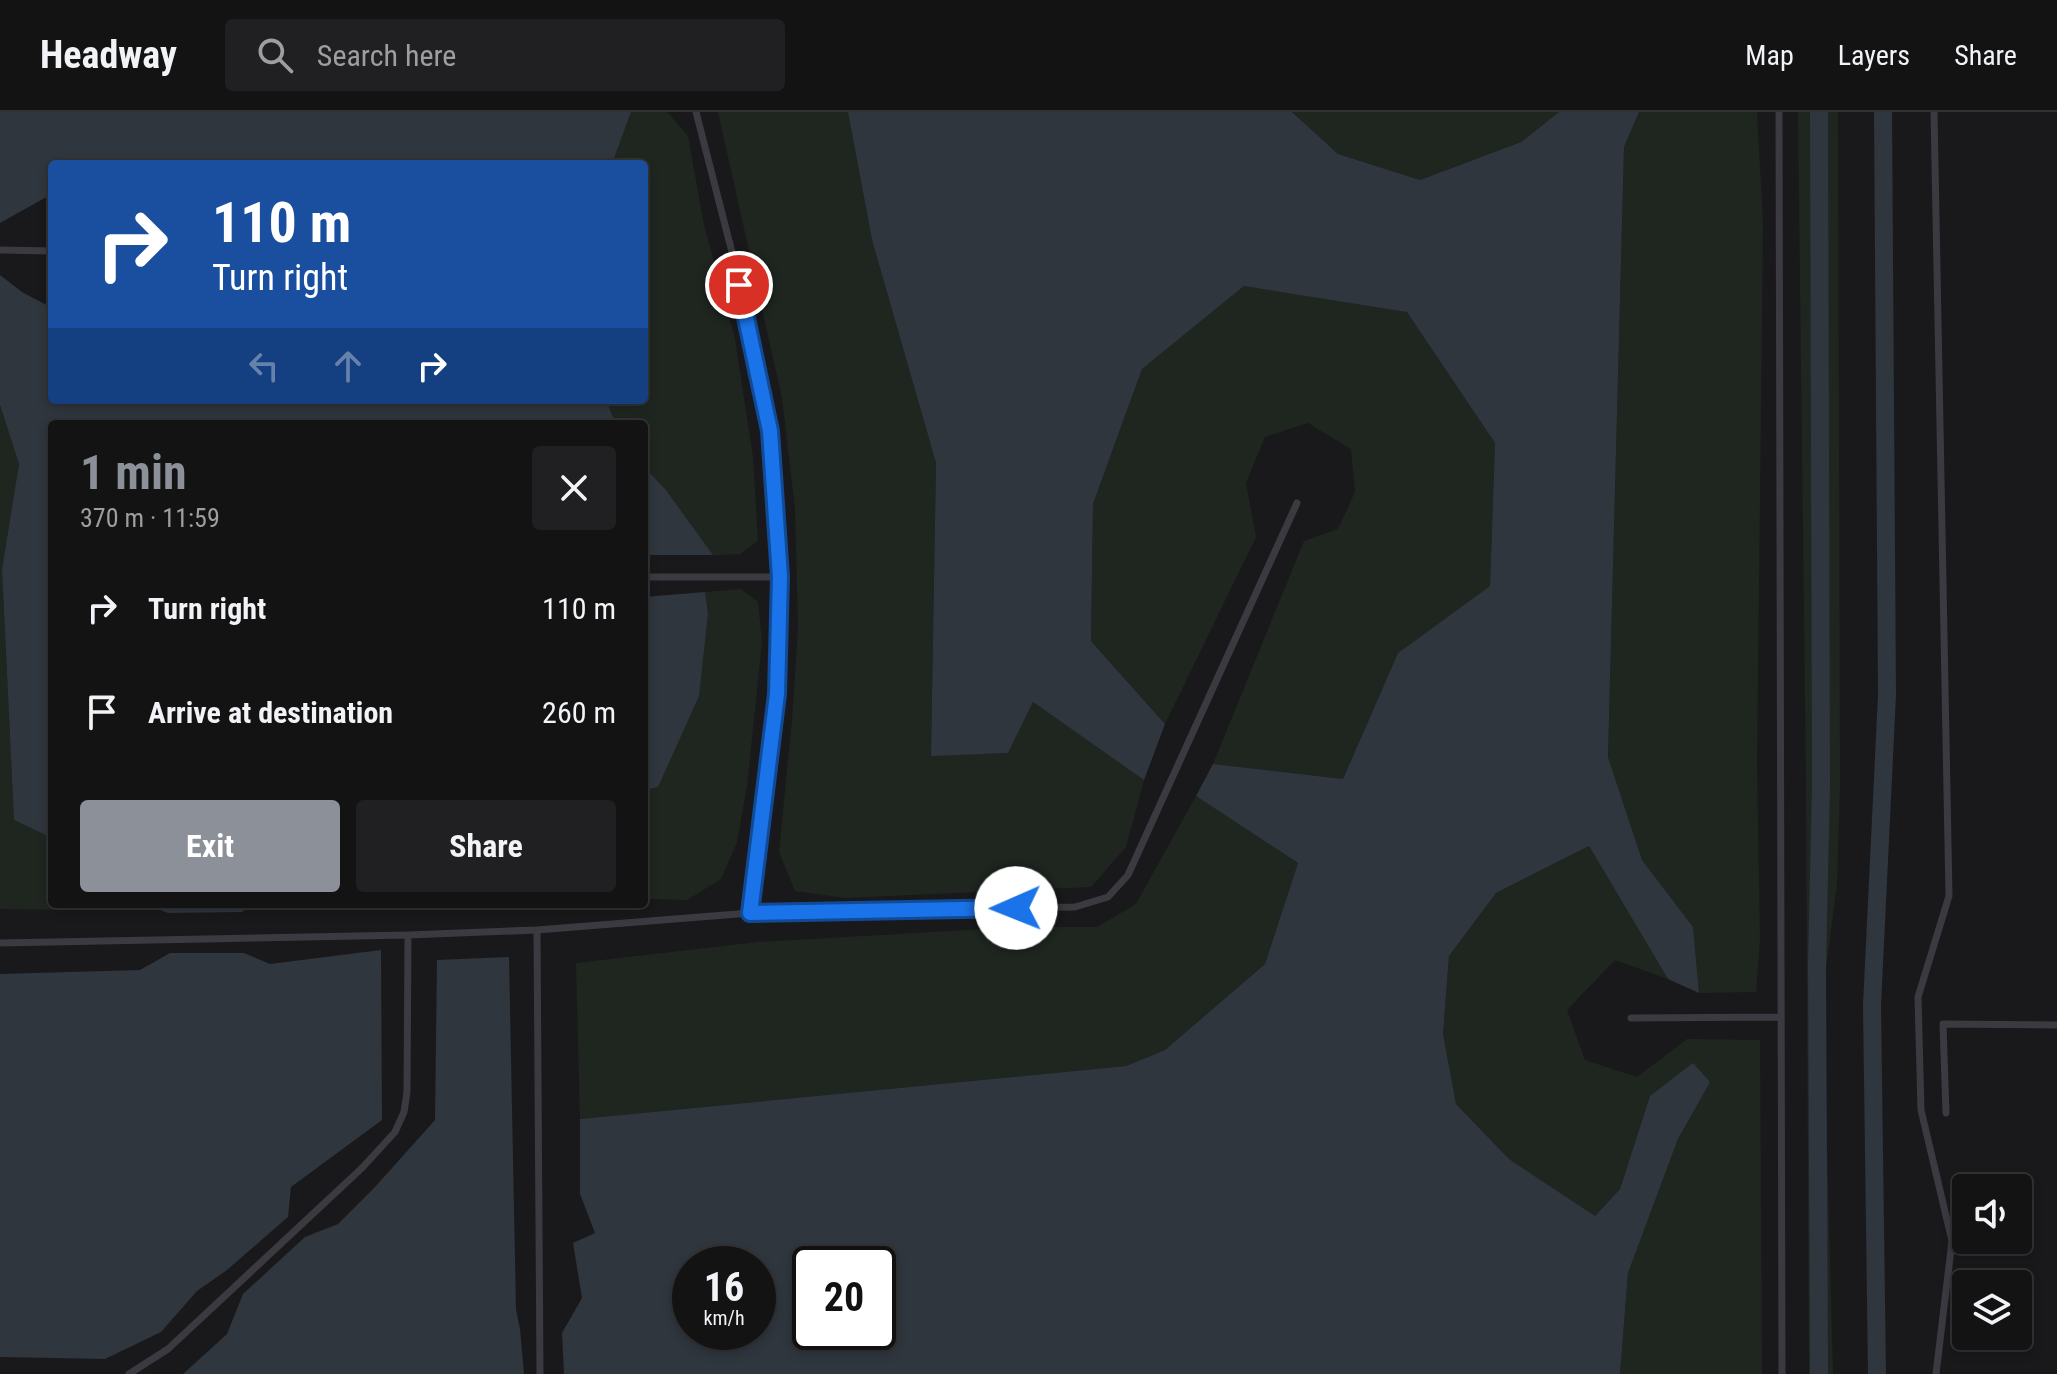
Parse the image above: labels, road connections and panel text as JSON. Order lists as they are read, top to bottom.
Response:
{
  "page": {
    "header": "Headway",
    "search": "Search here",
    "nav": ["Map", "Layers", "Share"],
    "turn": ["110 m", "Turn right"],
    "heading": ["1 min", "370 m · 11:59"],
    "list": [
      {
        "name": "Turn right",
        "value": "110 m"
      },
      {
        "name": "Arrive at destination",
        "value": "260 m"
      }
    ],
    "buttons": ["Exit", "Share"],
    "speed": "16 km/h",
    "limit": "20"
  }
}
